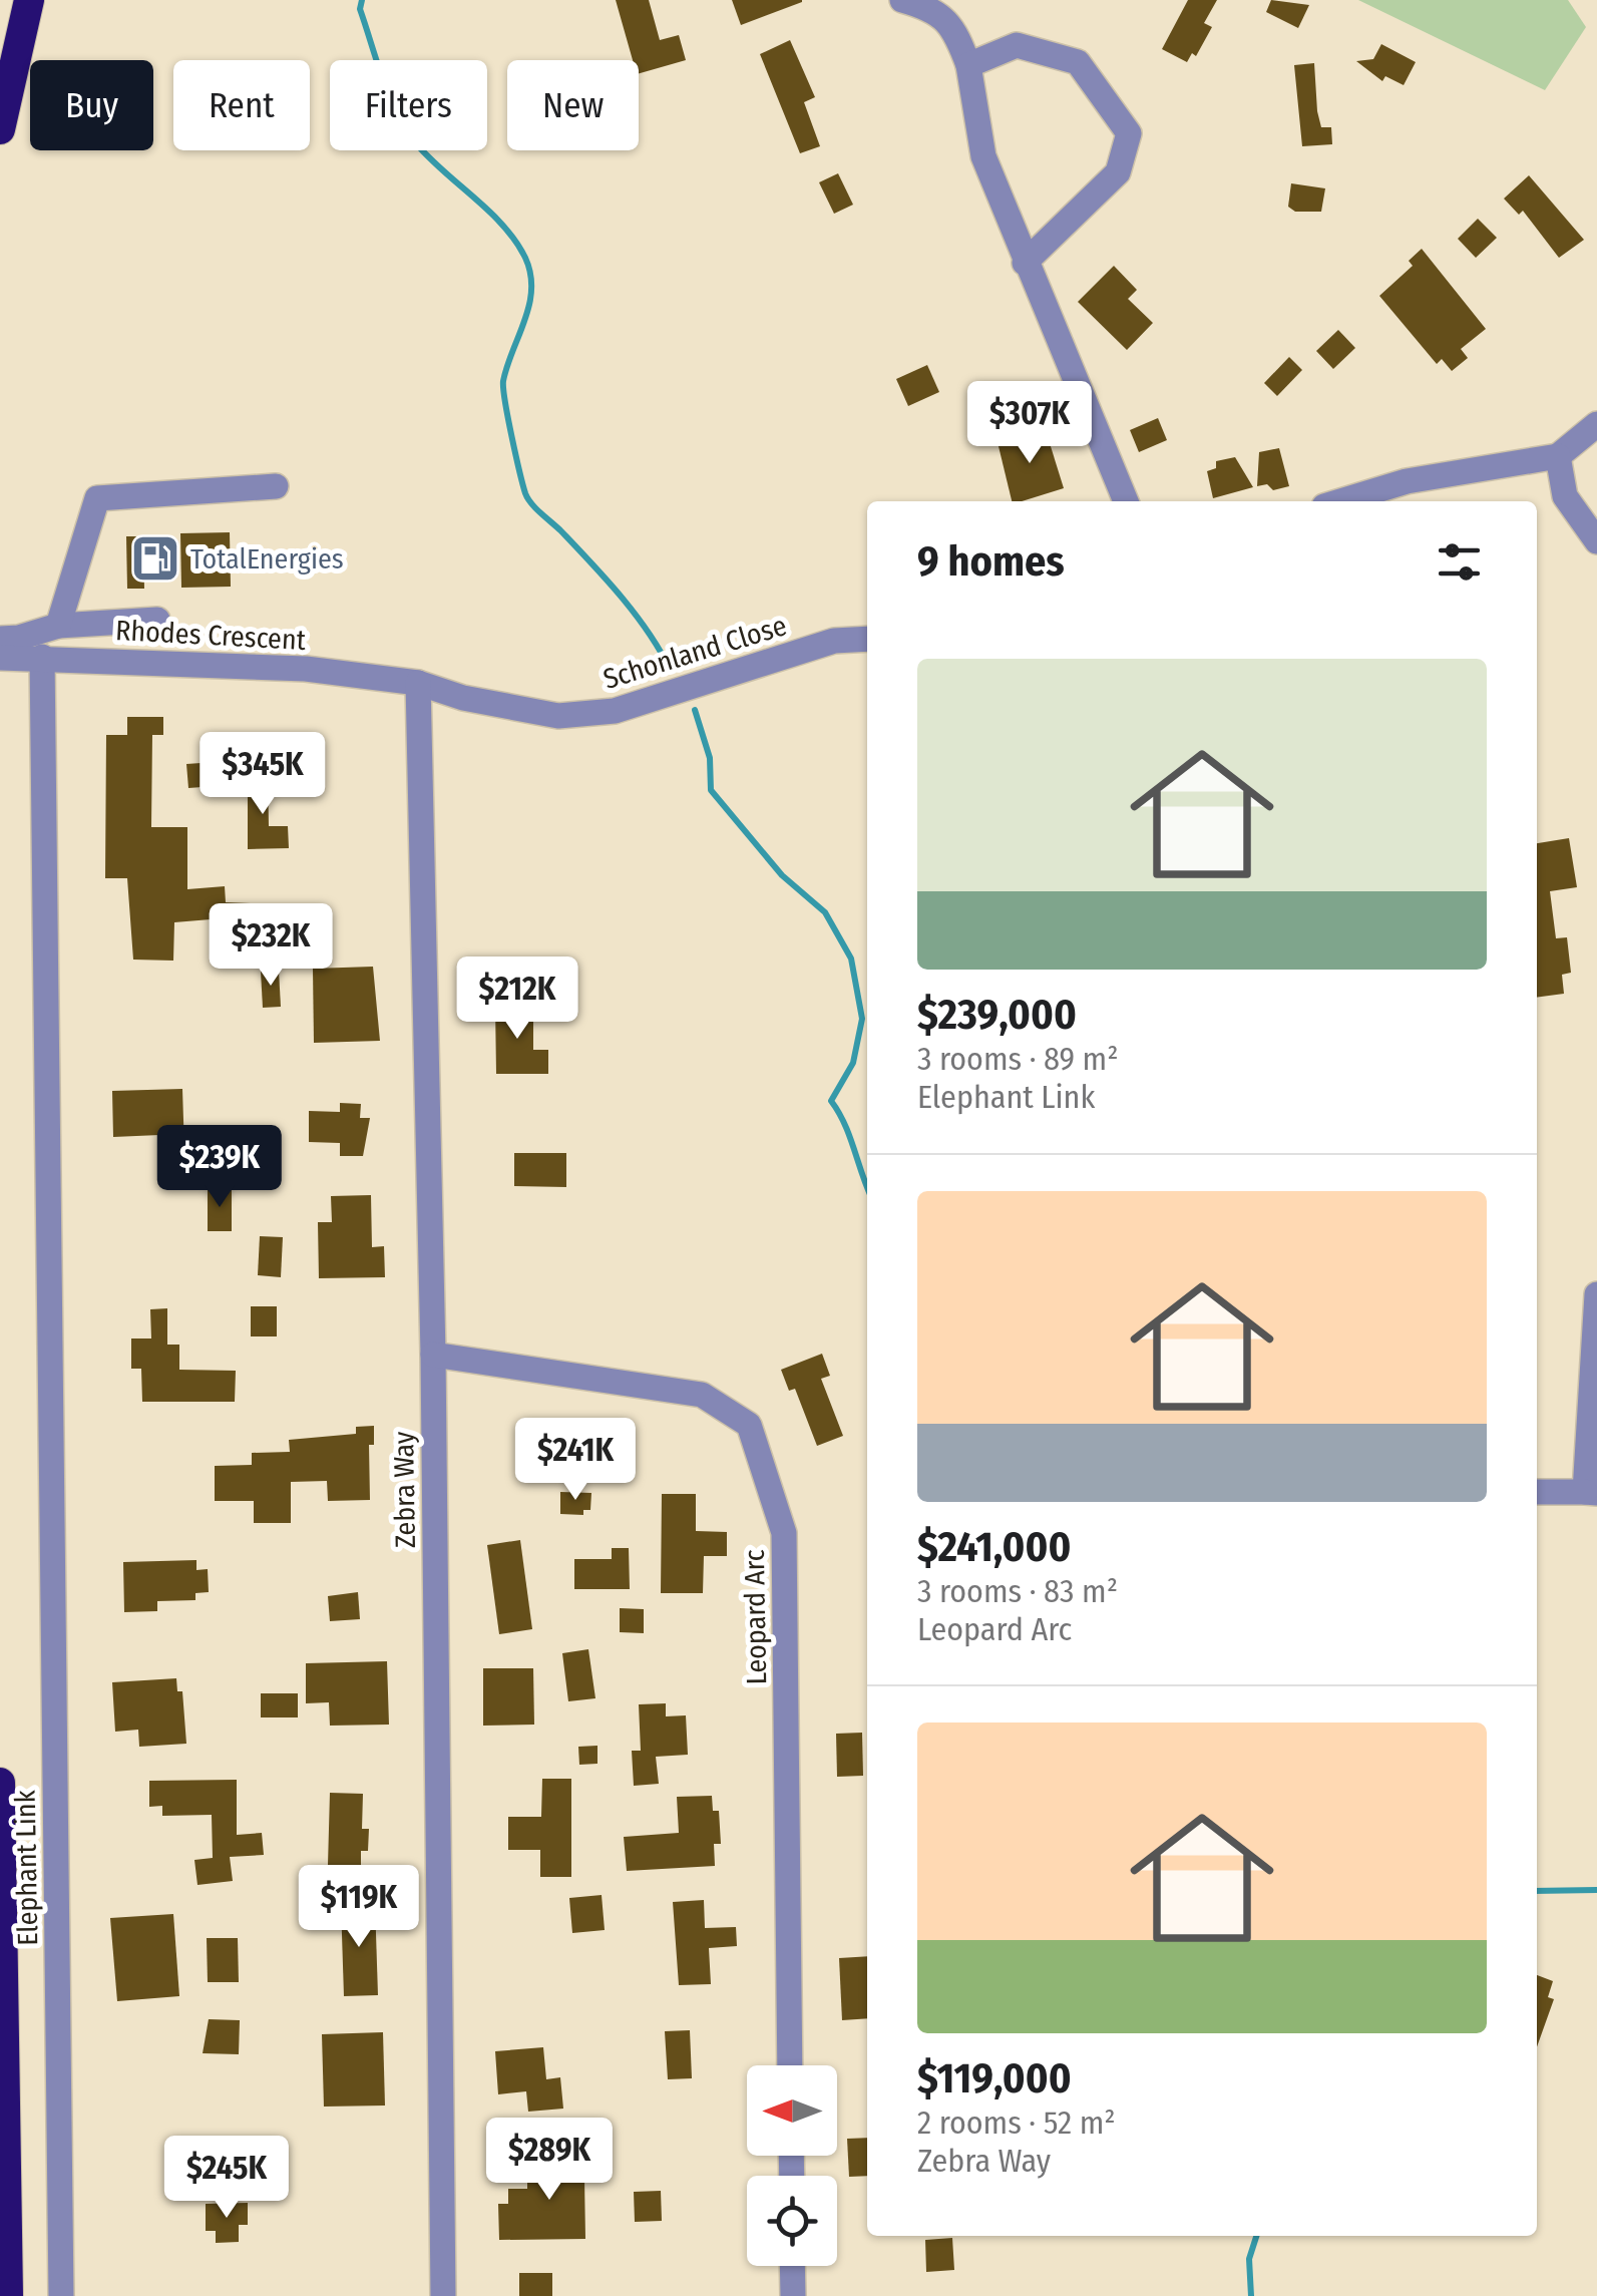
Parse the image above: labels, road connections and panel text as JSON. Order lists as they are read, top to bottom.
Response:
{
  "streets": {
    "street": [
      "Rhodes Crescent",
      "Schonland Close",
      "Zebra Way",
      "Leopard Arc",
      "Elephant Link"
    ]
  },
  "crossings": [
    ["Rhodes Crescent", "Schonland Close"],
    ["Rhodes Crescent", "Zebra Way"],
    ["Rhodes Crescent", "Elephant Link"],
    ["Schonland Close", "Zebra Way"],
    ["Zebra Way", "Leopard Arc"]
  ],
  "places": {
    "fuel station": ["TotalEnergies"]
  },
  "north": "left",
  "page": {
    "chip": [
      "Buy",
      "Rent",
      "Filters",
      "New"
    ],
    "price": [
      "$307K",
      "$345K",
      "$232K",
      "$212K",
      "$239K",
      "$241K",
      "$119K",
      "$289K",
      "$245K"
    ],
    "heading": "9 homes",
    "list": [
      {
        "name": "$239,000",
        "note": "3 rooms · 89 m² · Elephant Link"
      },
      {
        "name": "$241,000",
        "note": "3 rooms · 83 m² · Leopard Arc"
      },
      {
        "name": "$119,000",
        "note": "2 rooms · 52 m² · Zebra Way"
      }
    ]
  }
}
